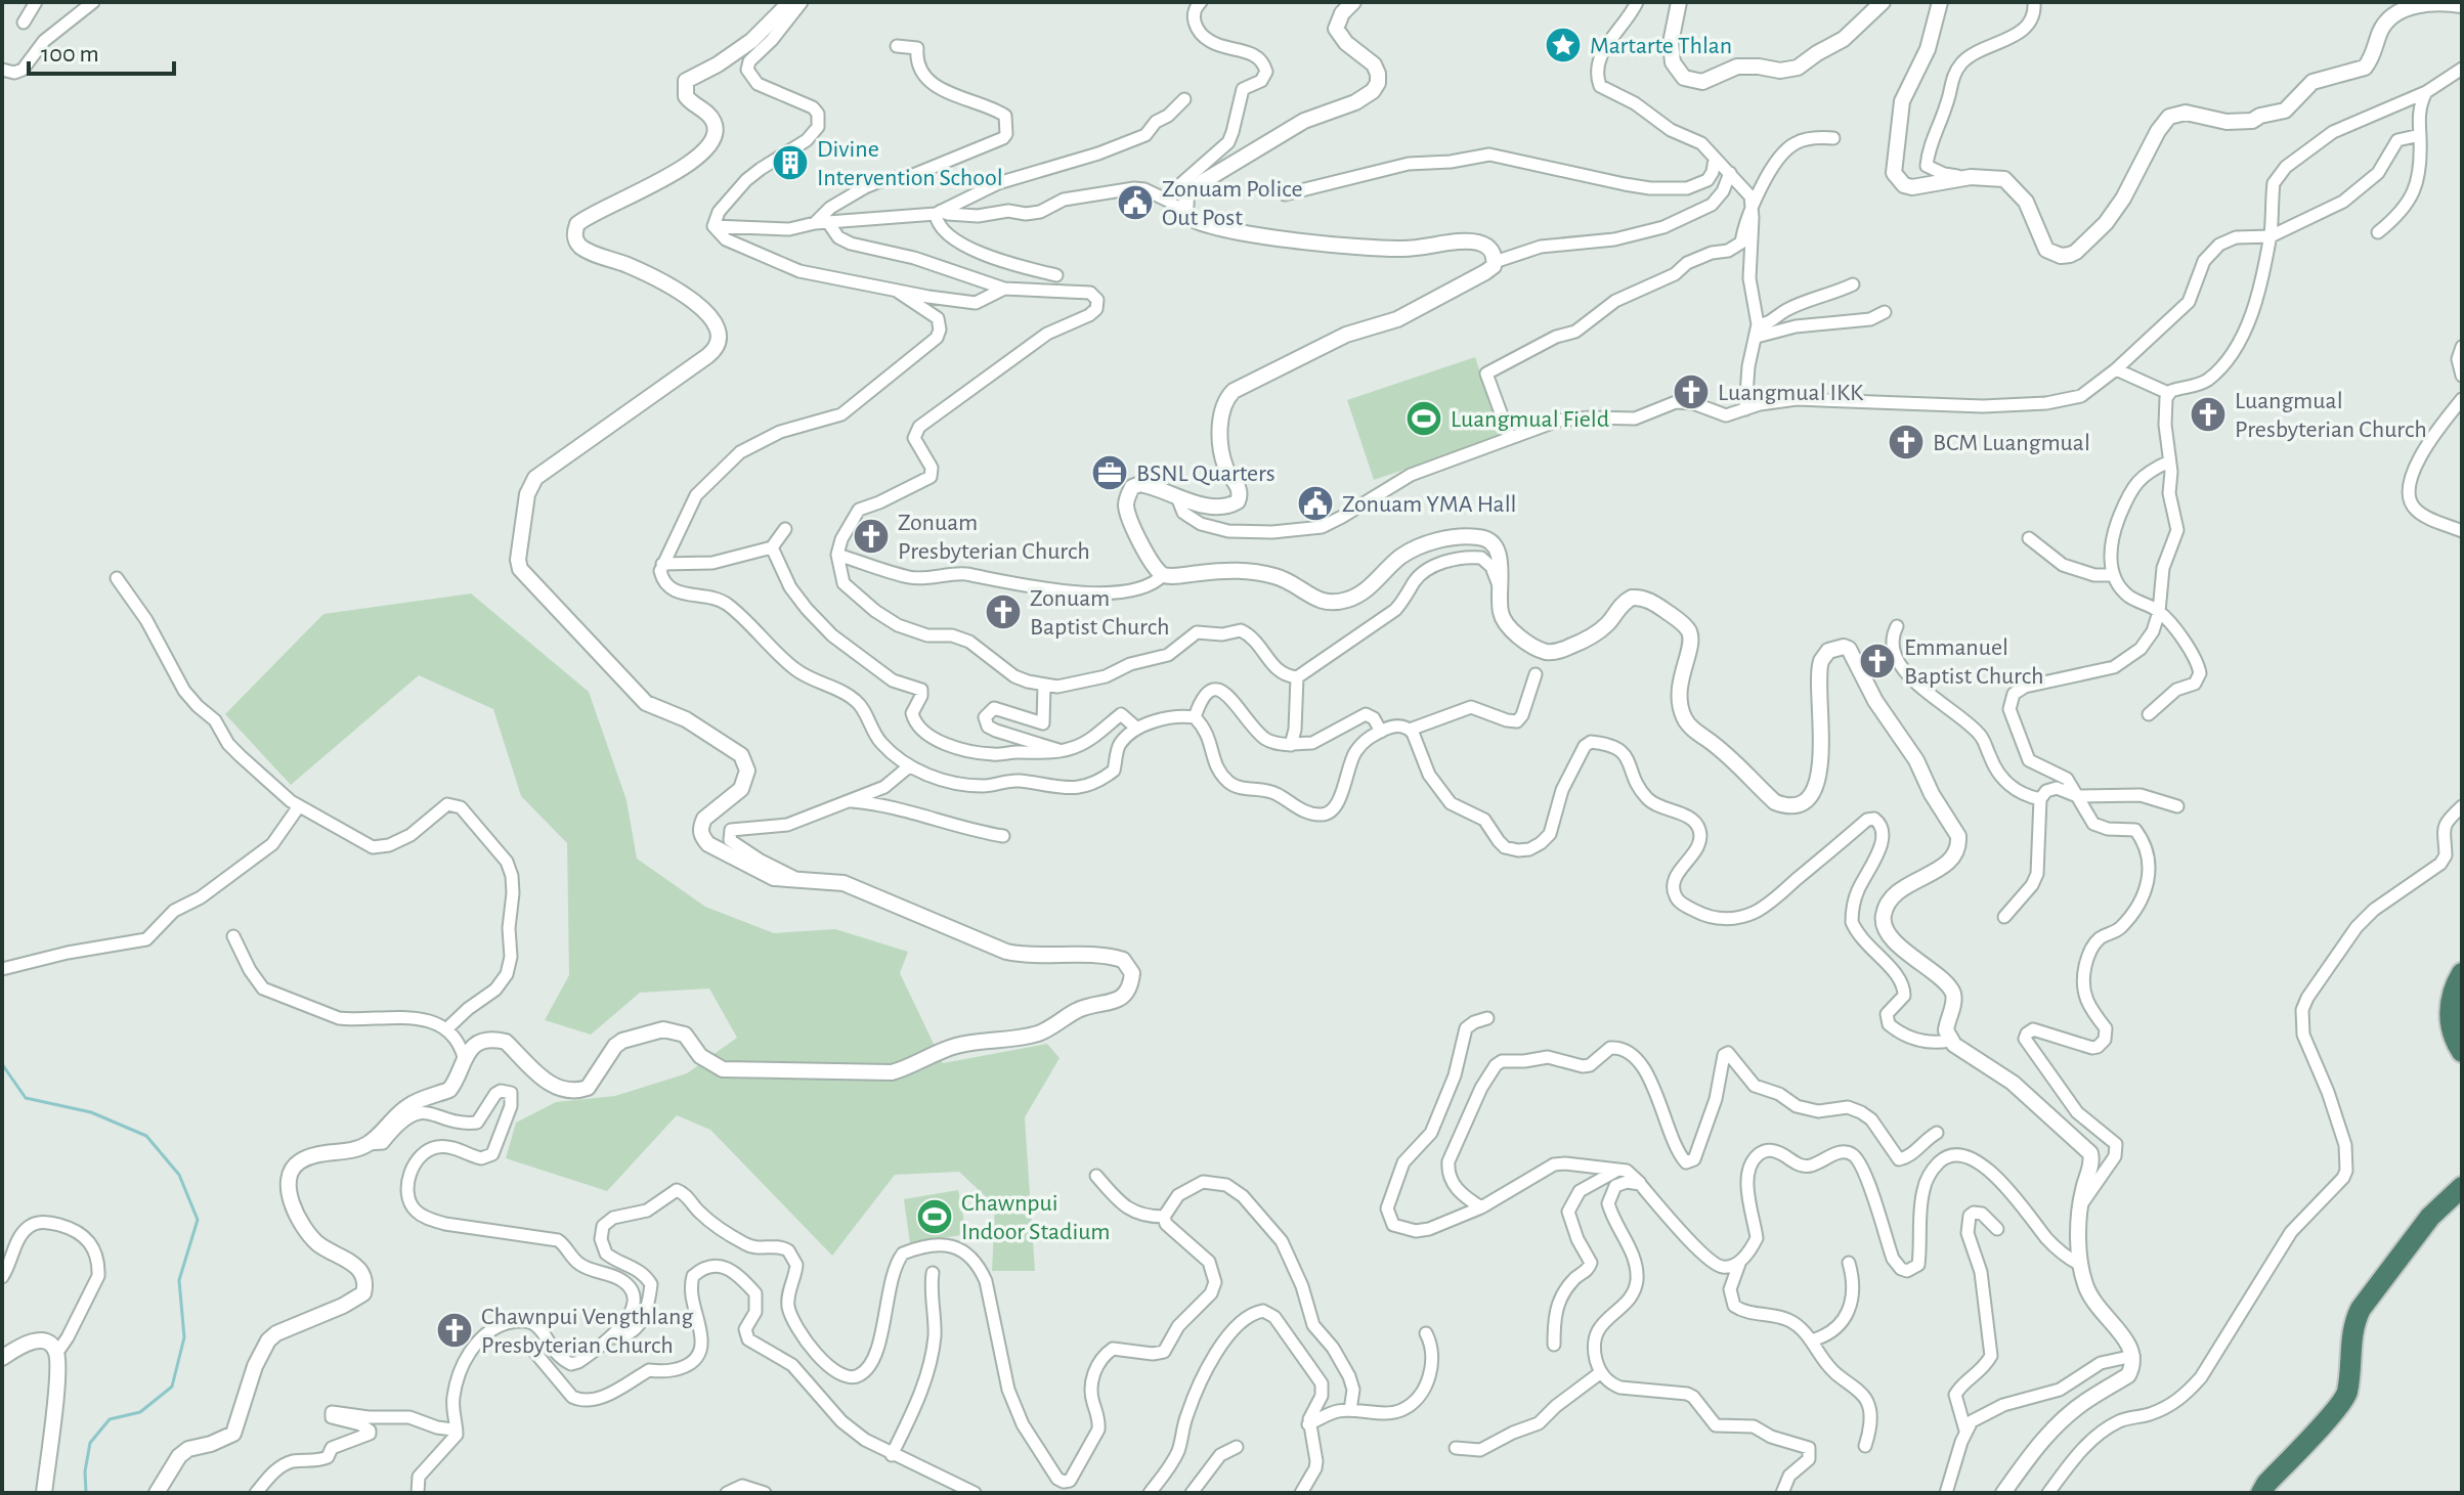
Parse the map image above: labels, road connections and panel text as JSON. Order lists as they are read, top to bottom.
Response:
{
  "places": {
    "place": ["Martarte Thlan"],
    "building": ["Divine Intervention School"],
    "public building": ["Zonuam Police Out Post", "Zonuam YMA Hall"],
    "church": [
      "Luangmual IKK",
      "Luangmual Presbyterian Church",
      "BCM Luangmual",
      "Zonuam Presbyterian Church",
      "Zonuam Baptist Church",
      "Emmanuel Baptist Church",
      "Chawnpui Vengthlang Presbyterian Church"
    ],
    "sports": ["Luangmual Field", "Chawnpui Indoor Stadium"],
    "office": ["BSNL Quarters"]
  },
  "scale_bar": "100 m"
}
